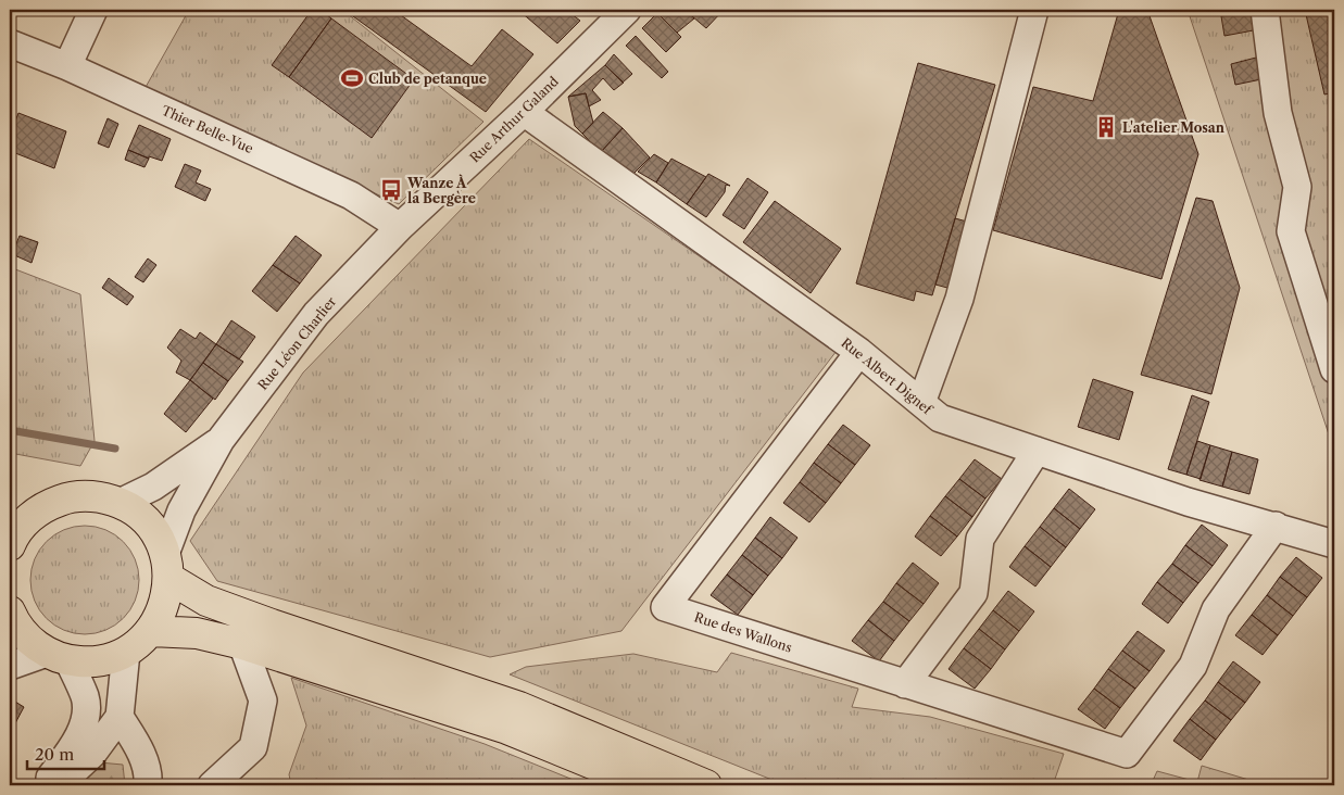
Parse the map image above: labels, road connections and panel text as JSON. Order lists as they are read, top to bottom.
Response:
{
  "streets": {
    "street": [
      "Rue Arthur Galand",
      "Thier Belle-Vue",
      "Rue Léon Charlier",
      "Rue Albert Dignef",
      "Rue des Wallons"
    ]
  },
  "crossings": [
    ["Rue Arthur Galand", "Thier Belle-Vue"],
    ["Rue Arthur Galand", "Rue Léon Charlier"],
    ["Rue Arthur Galand", "Rue Albert Dignef"],
    ["Thier Belle-Vue", "Rue Léon Charlier"],
    ["Rue Albert Dignef", "Rue des Wallons"]
  ],
  "places": {
    "sports": ["Club de petanque"],
    "building": ["L'atelier Mosan"],
    "bus stop": ["Wanze À la Bergère"]
  },
  "scale_bar": "20 m"
}
